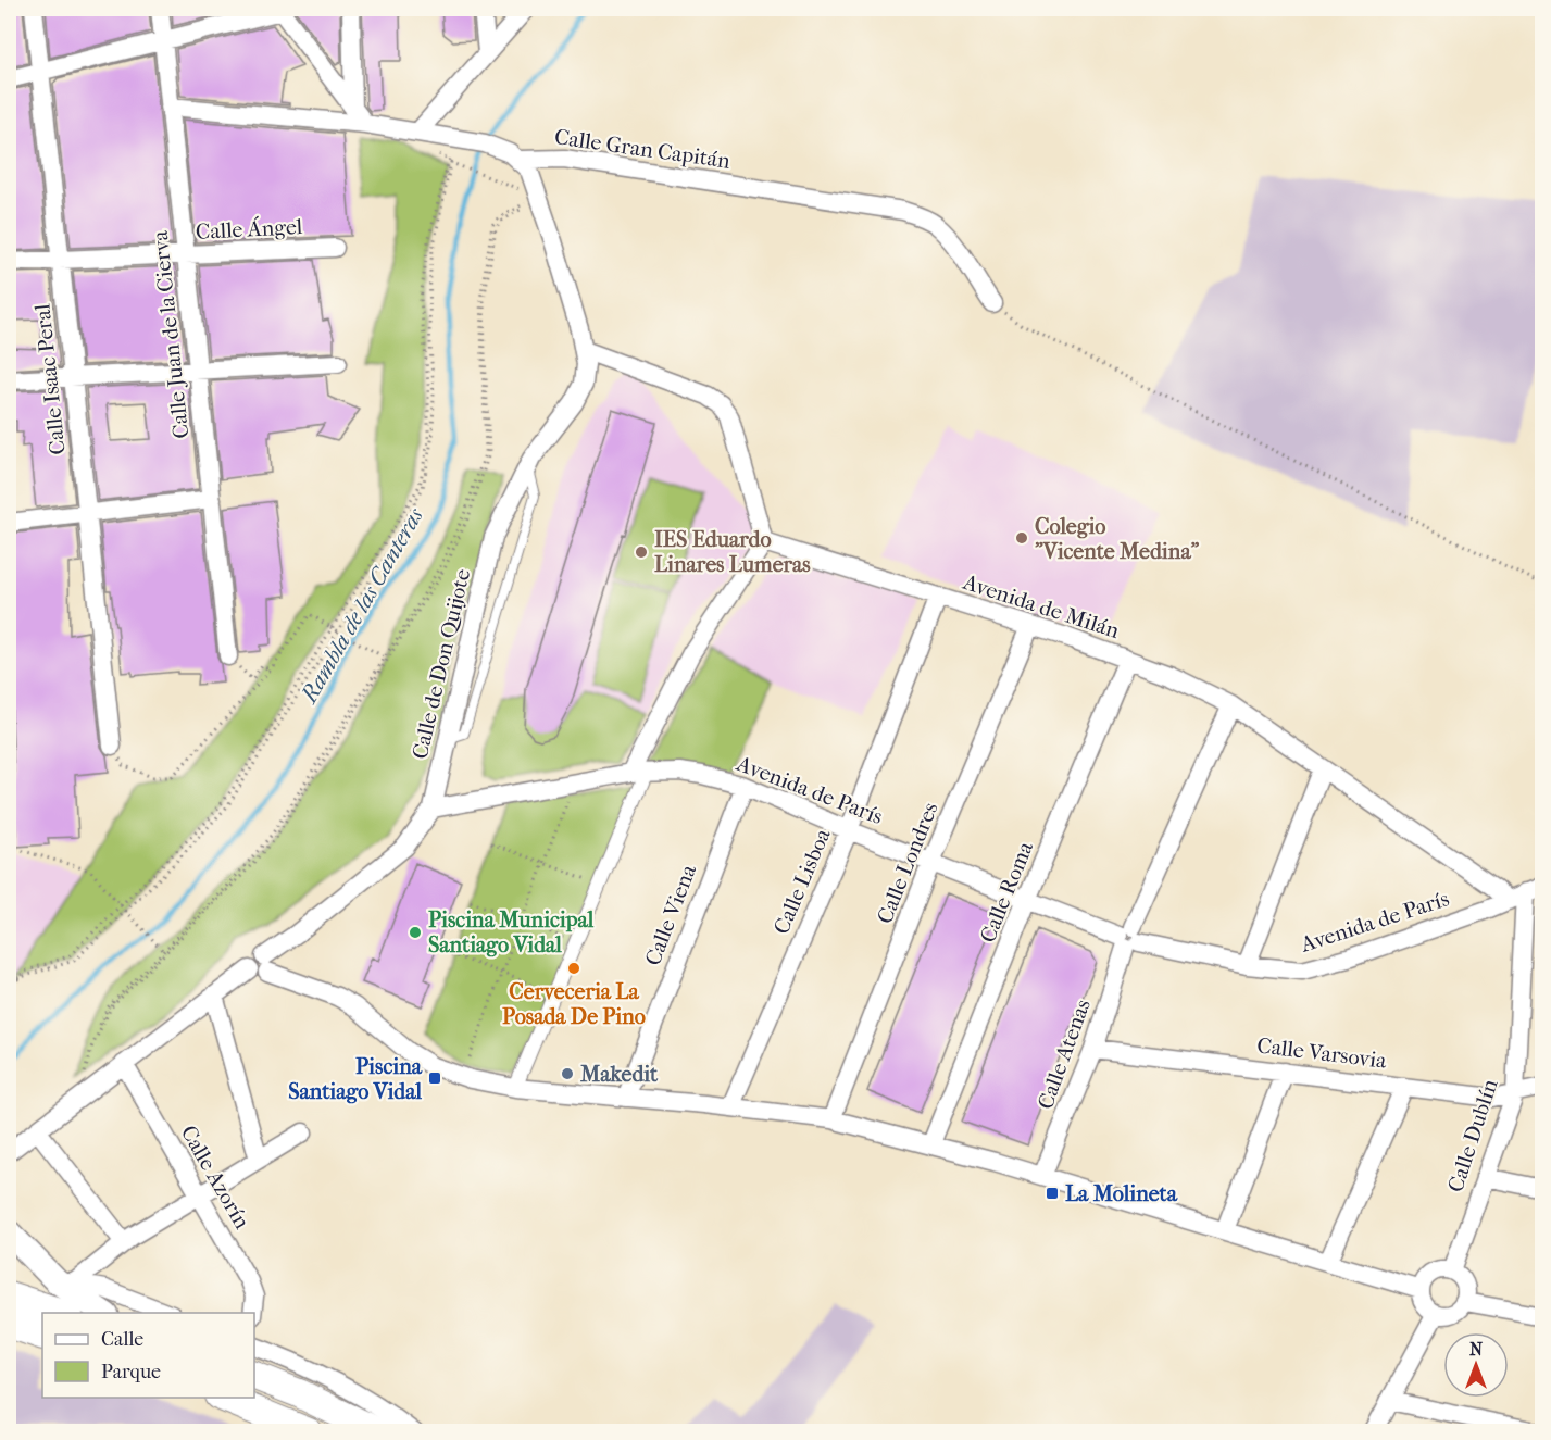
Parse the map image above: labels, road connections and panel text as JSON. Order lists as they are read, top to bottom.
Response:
{
  "streets": {
    "street": [
      "Calle Gran Capitán",
      "Calle Ángel",
      "Calle Juan de la Cierva",
      "Calle Isaac Peral",
      "Avenida de Milán",
      "Calle de Don Quijote",
      "Avenida de París",
      "Calle Londres",
      "Calle Lisboa",
      "Calle Roma",
      "Calle Viena",
      "Calle Varsovia",
      "Calle Atenas",
      "Calle Dublín",
      "Calle Azorín"
    ]
  },
  "crossings": [
    ["Calle Gran Capitán", "Calle Juan de la Cierva"],
    ["Calle Gran Capitán", "Calle de Don Quijote"],
    ["Calle Ángel", "Calle Juan de la Cierva"],
    ["Calle Ángel", "Calle Isaac Peral"],
    ["Avenida de Milán", "Avenida de París"],
    ["Avenida de Milán", "Calle Londres"],
    ["Avenida de Milán", "Calle Lisboa"],
    ["Avenida de Milán", "Calle Roma"],
    ["Avenida de Milán", "Calle Atenas"],
    ["Calle de Don Quijote", "Avenida de París"],
    ["Avenida de París", "Calle Londres"],
    ["Avenida de París", "Calle Lisboa"],
    ["Avenida de París", "Calle Roma"],
    ["Avenida de París", "Calle Viena"],
    ["Avenida de París", "Calle Atenas"],
    ["Avenida de París", "Calle Dublín"],
    ["Calle Varsovia", "Calle Atenas"],
    ["Calle Varsovia", "Calle Dublín"]
  ],
  "water": ["Rambla de las Canteras"],
  "places": {
    "other": [
      "Colegio \"Vicente Medina\"",
      "IES Eduardo Linares Lumeras",
      "Piscina Municipal Santiago Vidal",
      "Cerveceria La Posada De Pino",
      "Makedit"
    ],
    "transit": ["Piscina Santiago Vidal", "La Molineta"]
  },
  "legend": ["Calle", "Parque"],
  "north": "top"
}
